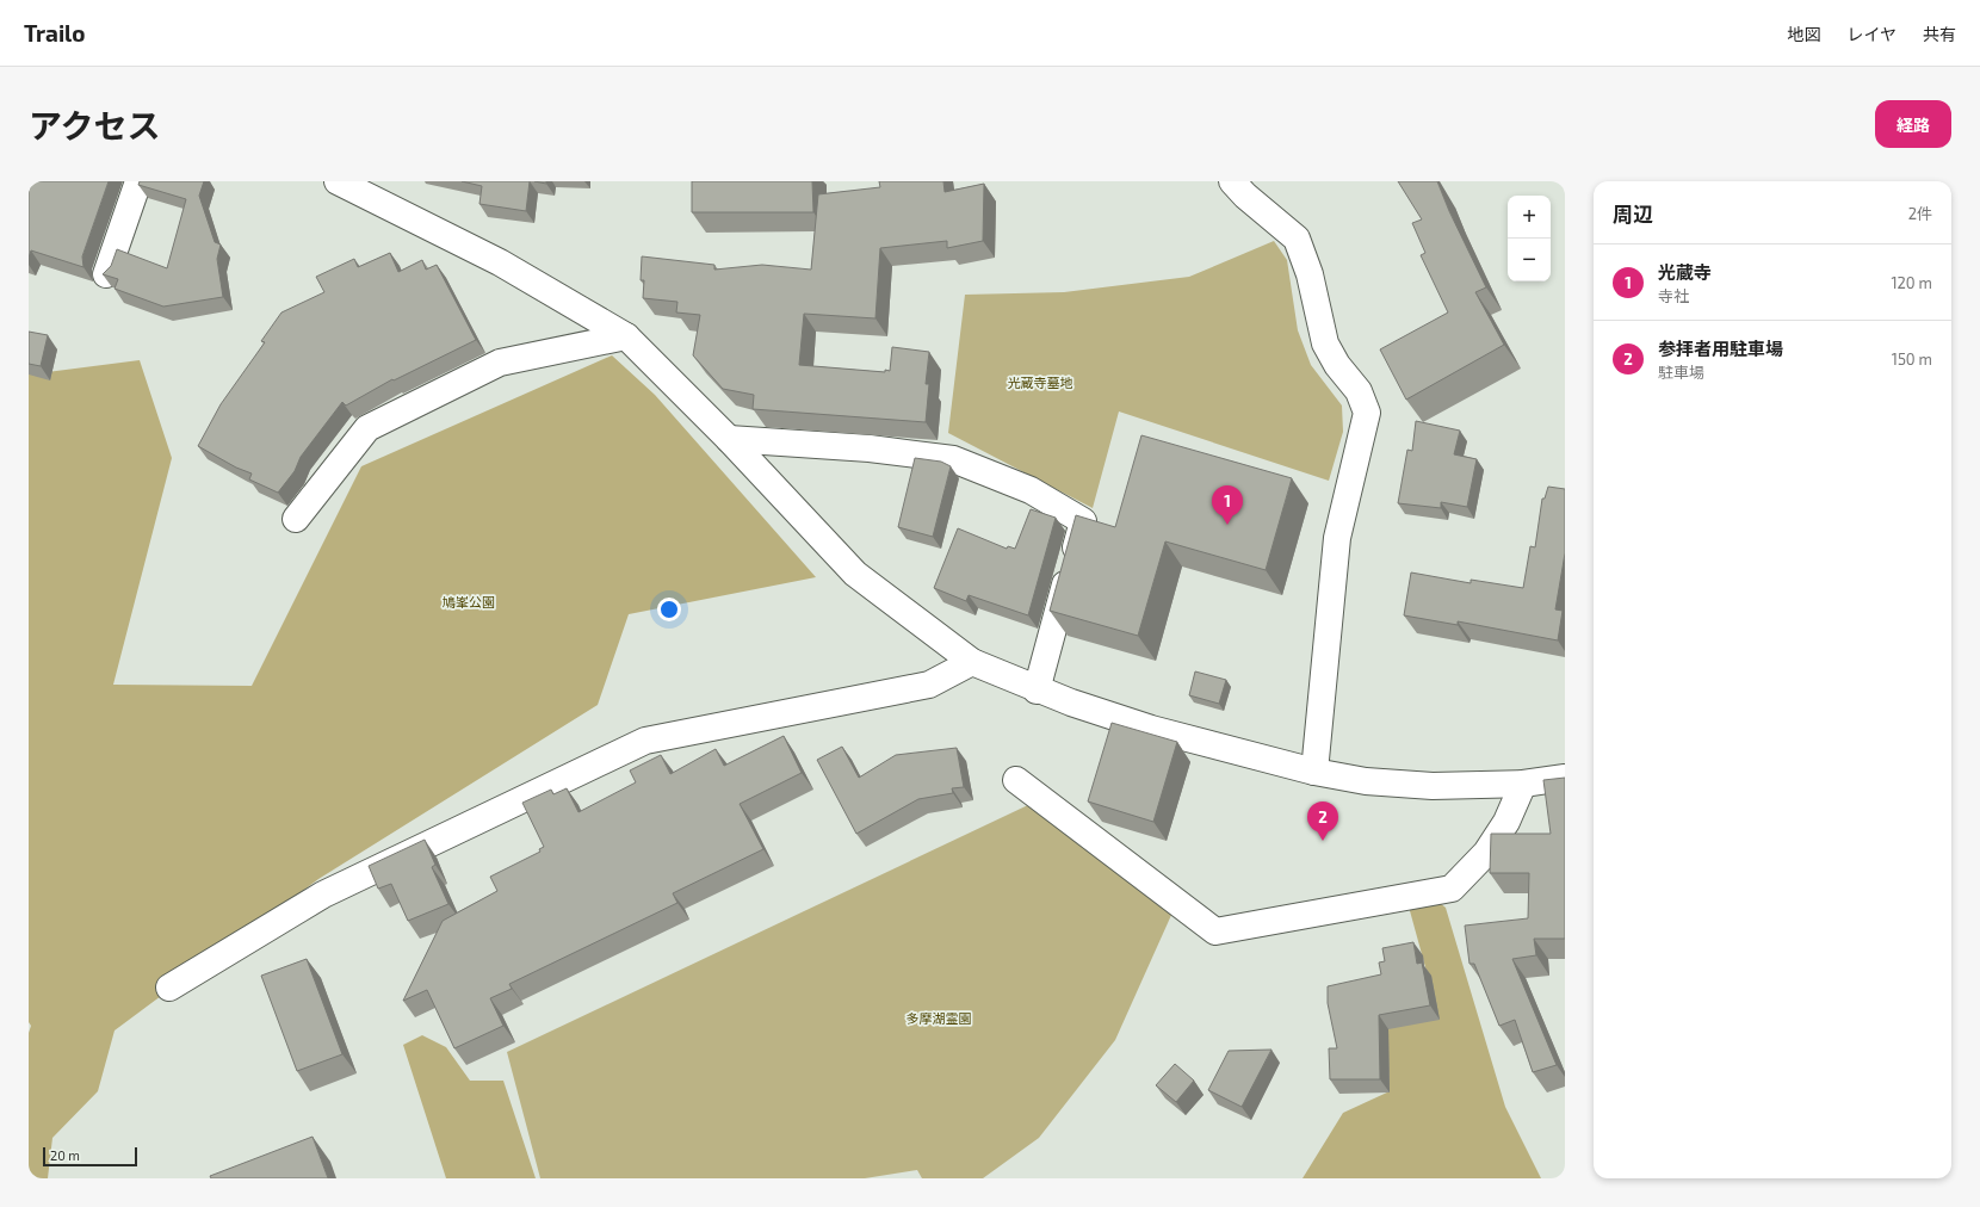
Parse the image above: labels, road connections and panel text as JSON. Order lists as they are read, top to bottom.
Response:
{
  "parks": ["光蔵寺墓地", "鳩峯公園", "多摩湖霊園"],
  "scale_bar": "20 m",
  "page": {
    "header": "Trailo",
    "nav": ["地図", "レイヤ", "共有"],
    "title": "アクセス",
    "buttons": "経路",
    "heading": ["周辺", "2件"],
    "map_buttons": ["+", "−"],
    "list": [
      {
        "mark": "1",
        "name": "光蔵寺",
        "note": "寺社",
        "value": "120 m"
      },
      {
        "mark": "2",
        "name": "参拝者用駐車場",
        "note": "駐車場",
        "value": "150 m"
      }
    ],
    "pins": ["1", "2"],
    "scale": "20 m"
  }
}
